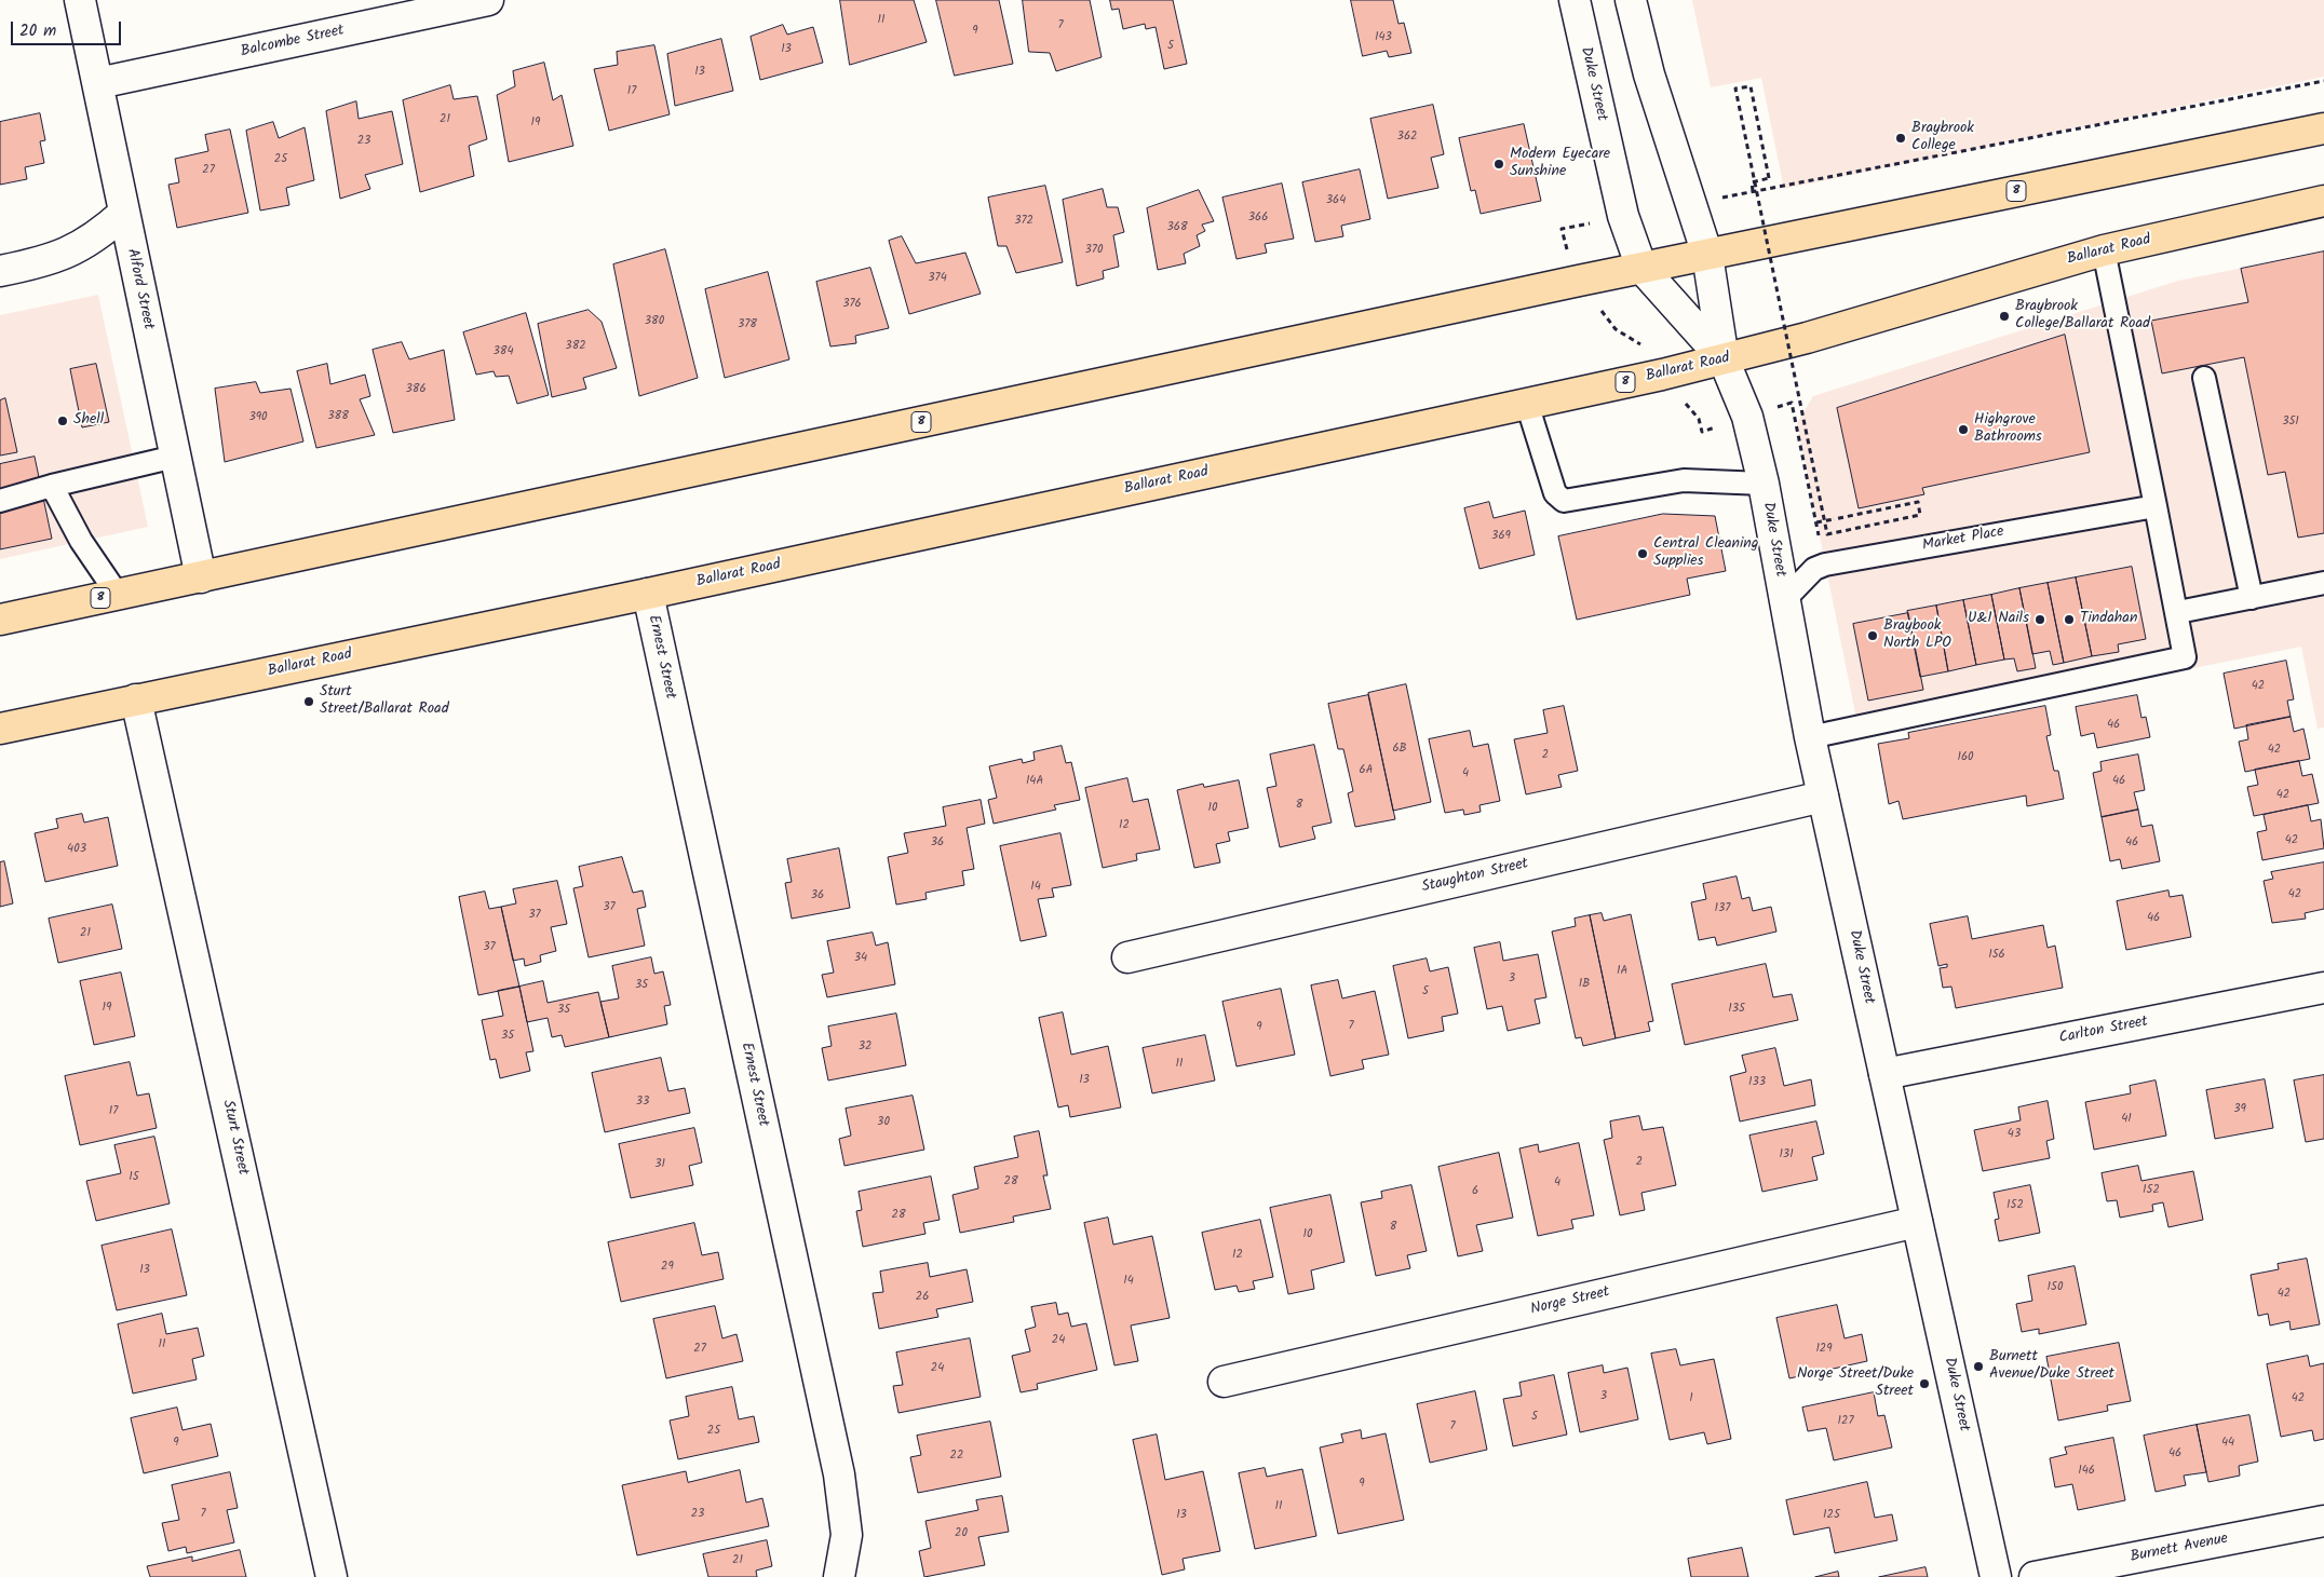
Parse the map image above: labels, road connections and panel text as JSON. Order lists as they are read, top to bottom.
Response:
{
  "streets": {
    "highway": ["8", "Ballarat Road"],
    "street": [
      "Balcombe Street",
      "Duke Street",
      "Alford Street",
      "Ernest Street",
      "Staughton Street",
      "Carlton Street",
      "Sturt Street",
      "Norge Street",
      "Burnett Avenue"
    ],
    "lane": ["Market Place"]
  },
  "crossings": [
    ["Balcombe Street", "Alford Street"],
    ["Duke Street", "8"],
    ["Duke Street", "Ballarat Road"],
    ["Duke Street", "Market Place"],
    ["Duke Street", "Staughton Street"],
    ["Duke Street", "Carlton Street"],
    ["Duke Street", "Norge Street"],
    ["8", "Alford Street"],
    ["Ballarat Road", "Ernest Street"],
    ["Ballarat Road", "Sturt Street"]
  ],
  "places": [
    "Braybrook College",
    "Modern Eyecare Sunshine",
    "Braybrook College/Ballarat Road",
    "Shell",
    "Highgrove Bathrooms",
    "Central Cleaning Supplies",
    "U&I Nails",
    "Tindahan",
    "Braybook North LPO",
    "Sturt Street/Ballarat Road",
    "Burnett Avenue/Duke Street",
    "Norge Street/Duke Street"
  ],
  "house_numbers": [
    "11",
    "7",
    "9",
    "143",
    "5",
    "13",
    "13",
    "17",
    "21",
    "19",
    "362",
    "23",
    "25",
    "27",
    "364",
    "366",
    "372",
    "368",
    "370",
    "374",
    "376",
    "380",
    "378",
    "382",
    "384",
    "386",
    "388",
    "390",
    "351",
    "369",
    "42",
    "46",
    "6B",
    "42",
    "2",
    "160",
    "6A",
    "4",
    "14A",
    "46",
    "42",
    "8",
    "10",
    "12",
    "42",
    "36",
    "46",
    "403",
    "14",
    "42",
    "36",
    "37",
    "137",
    "37",
    "46",
    "21",
    "37",
    "156",
    "34",
    "1A",
    "3",
    "1B",
    "35",
    "5",
    "19",
    "135",
    "35",
    "7",
    "9",
    "35",
    "32",
    "11",
    "13",
    "133",
    "33",
    "39",
    "17",
    "41",
    "30",
    "43",
    "131",
    "2",
    "31",
    "15",
    "28",
    "4",
    "152",
    "6",
    "152",
    "28",
    "8",
    "10",
    "12",
    "29",
    "13",
    "14",
    "150",
    "42",
    "26",
    "24",
    "11",
    "27",
    "129",
    "24",
    "3",
    "1",
    "42",
    "5",
    "127",
    "7",
    "25",
    "9",
    "44",
    "46",
    "22",
    "146",
    "9",
    "11",
    "7",
    "23",
    "13",
    "125",
    "20",
    "21"
  ],
  "scale_bar": "20 m"
}
